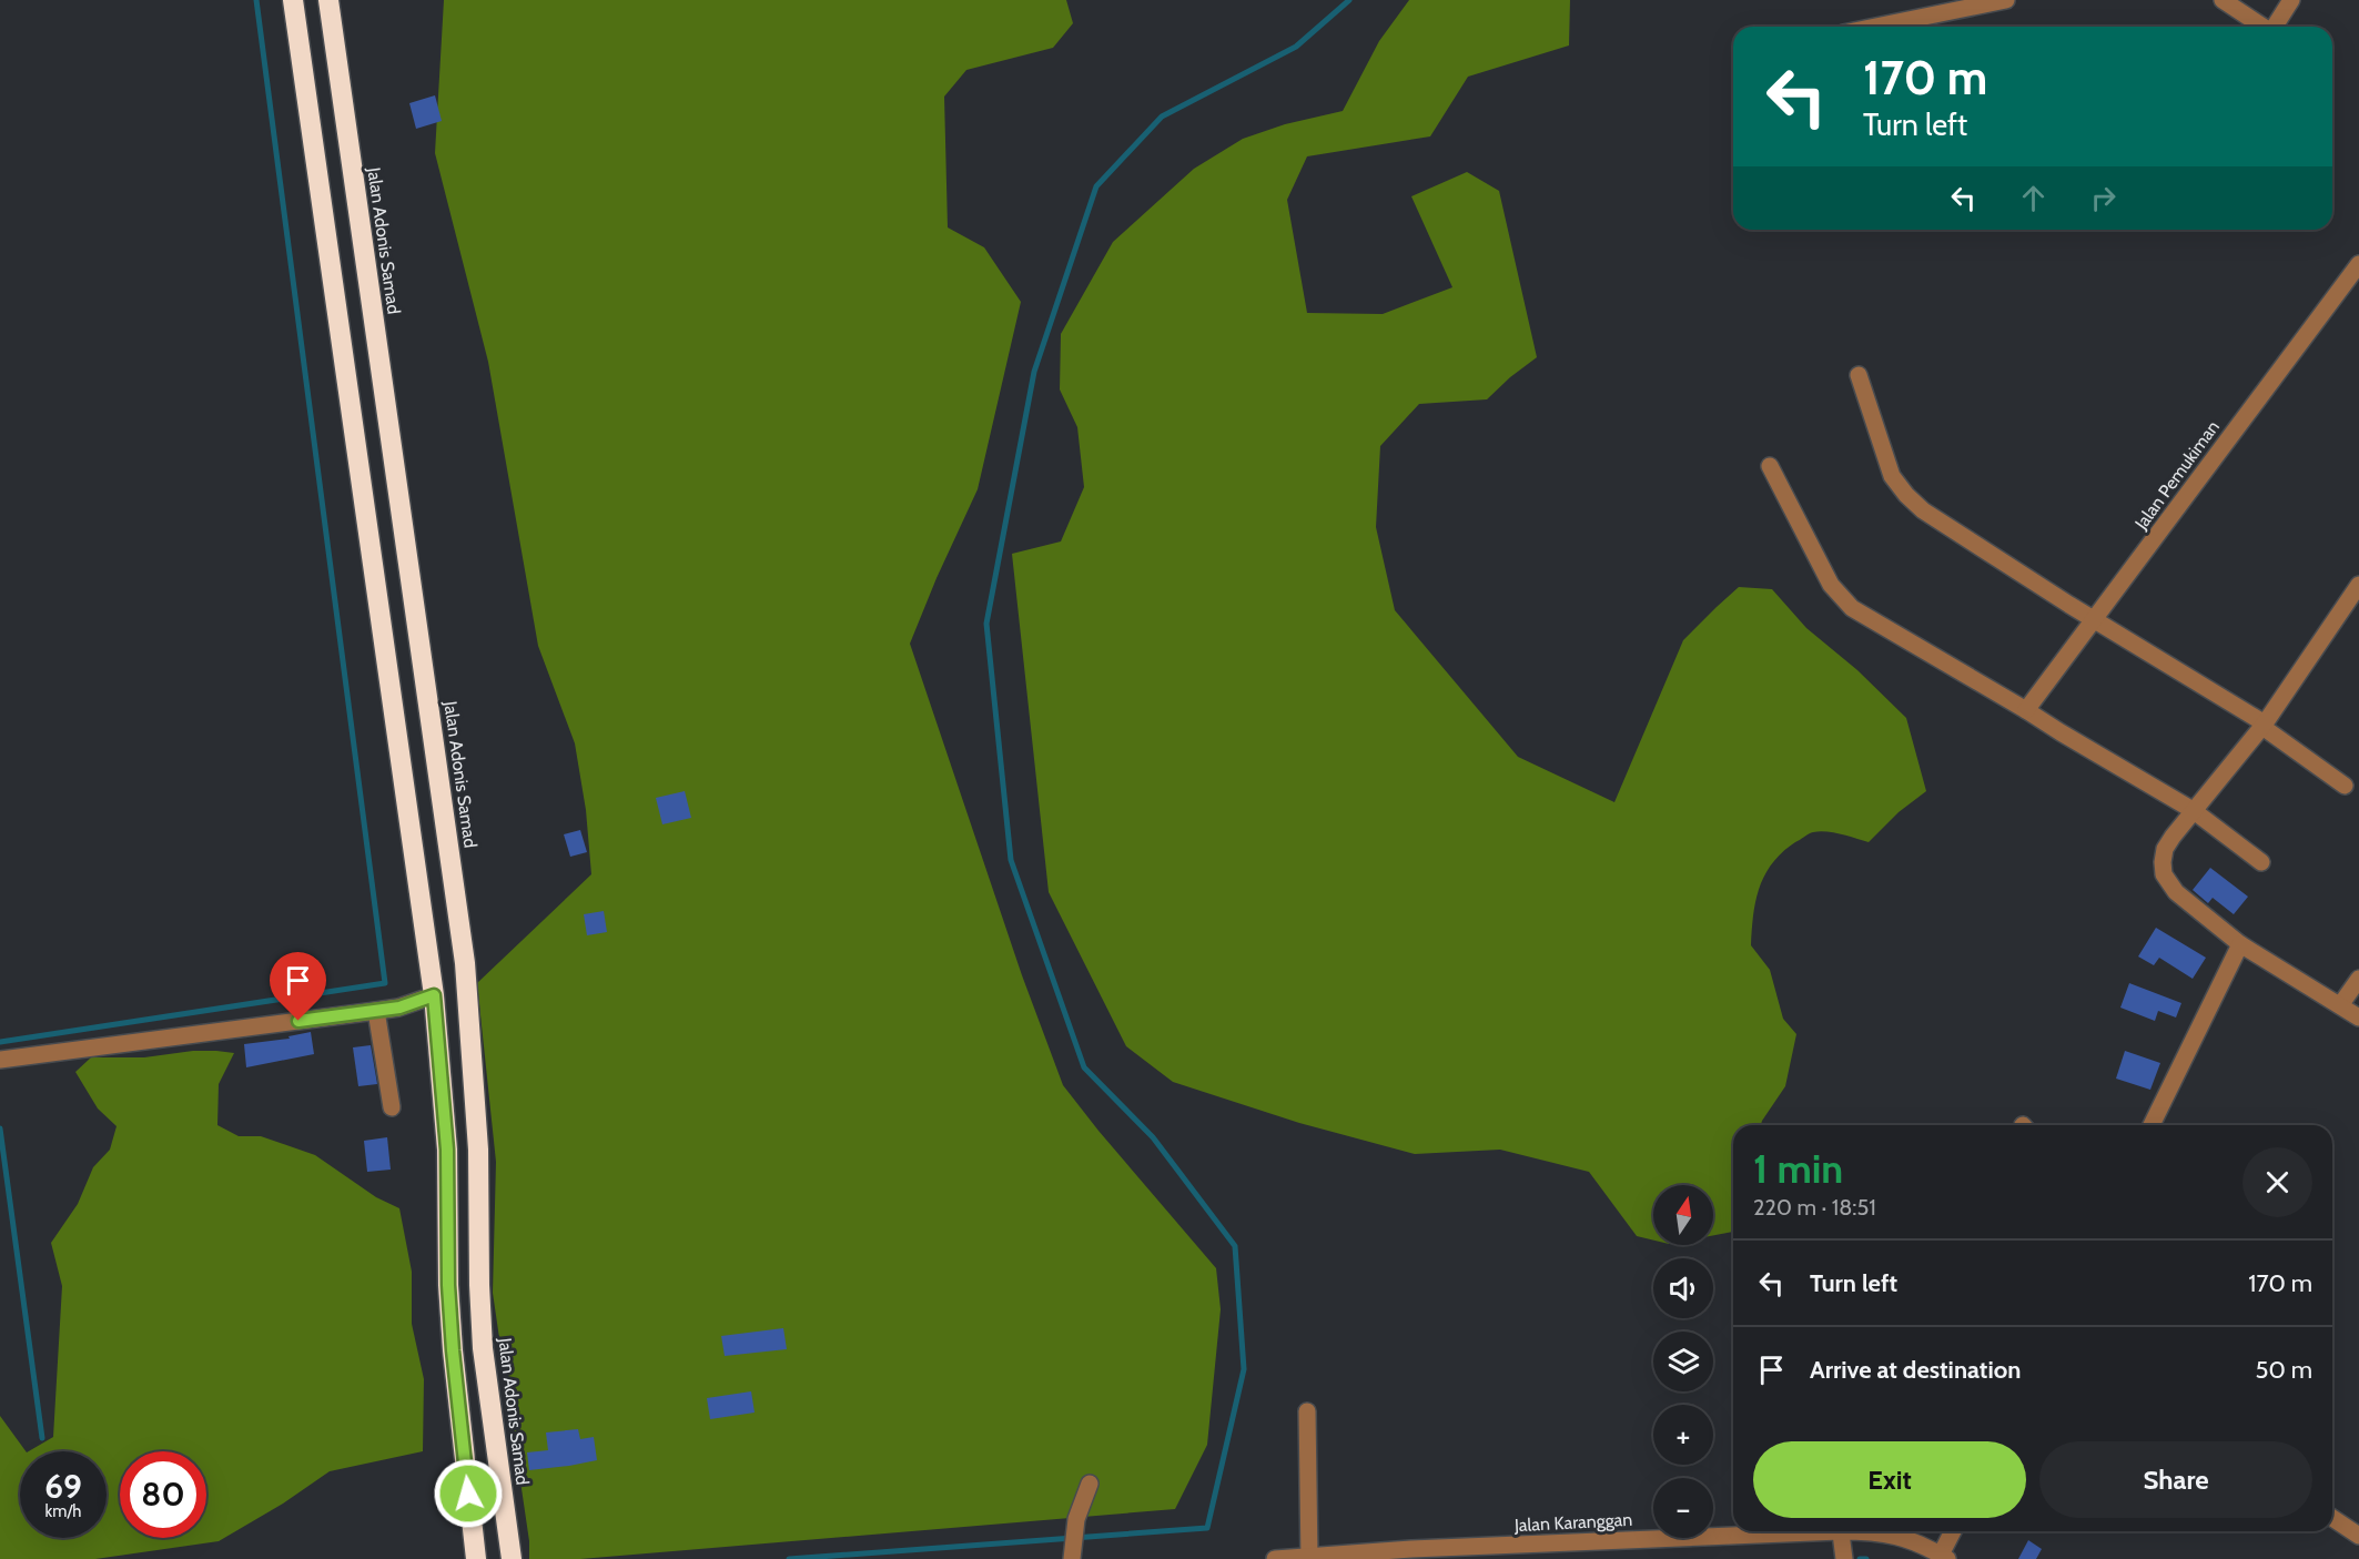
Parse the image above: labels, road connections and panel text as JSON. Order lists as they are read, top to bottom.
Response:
{
  "streets": {
    "highway": ["Jalan Adonis Samad"],
    "street": ["Jalan Pemukiman", "Jalan Karanggan"]
  },
  "north": "top",
  "page": {
    "turn": ["170 m", "Turn left"],
    "heading": ["1 min", "220 m · 18:51"],
    "map_buttons": ["+", "−"],
    "list": [
      {
        "name": "Turn left",
        "value": "170 m"
      },
      {
        "name": "Arrive at destination",
        "value": "50 m"
      }
    ],
    "buttons": ["Exit", "Share"],
    "speed": "69 km/h",
    "limit": "80"
  }
}
